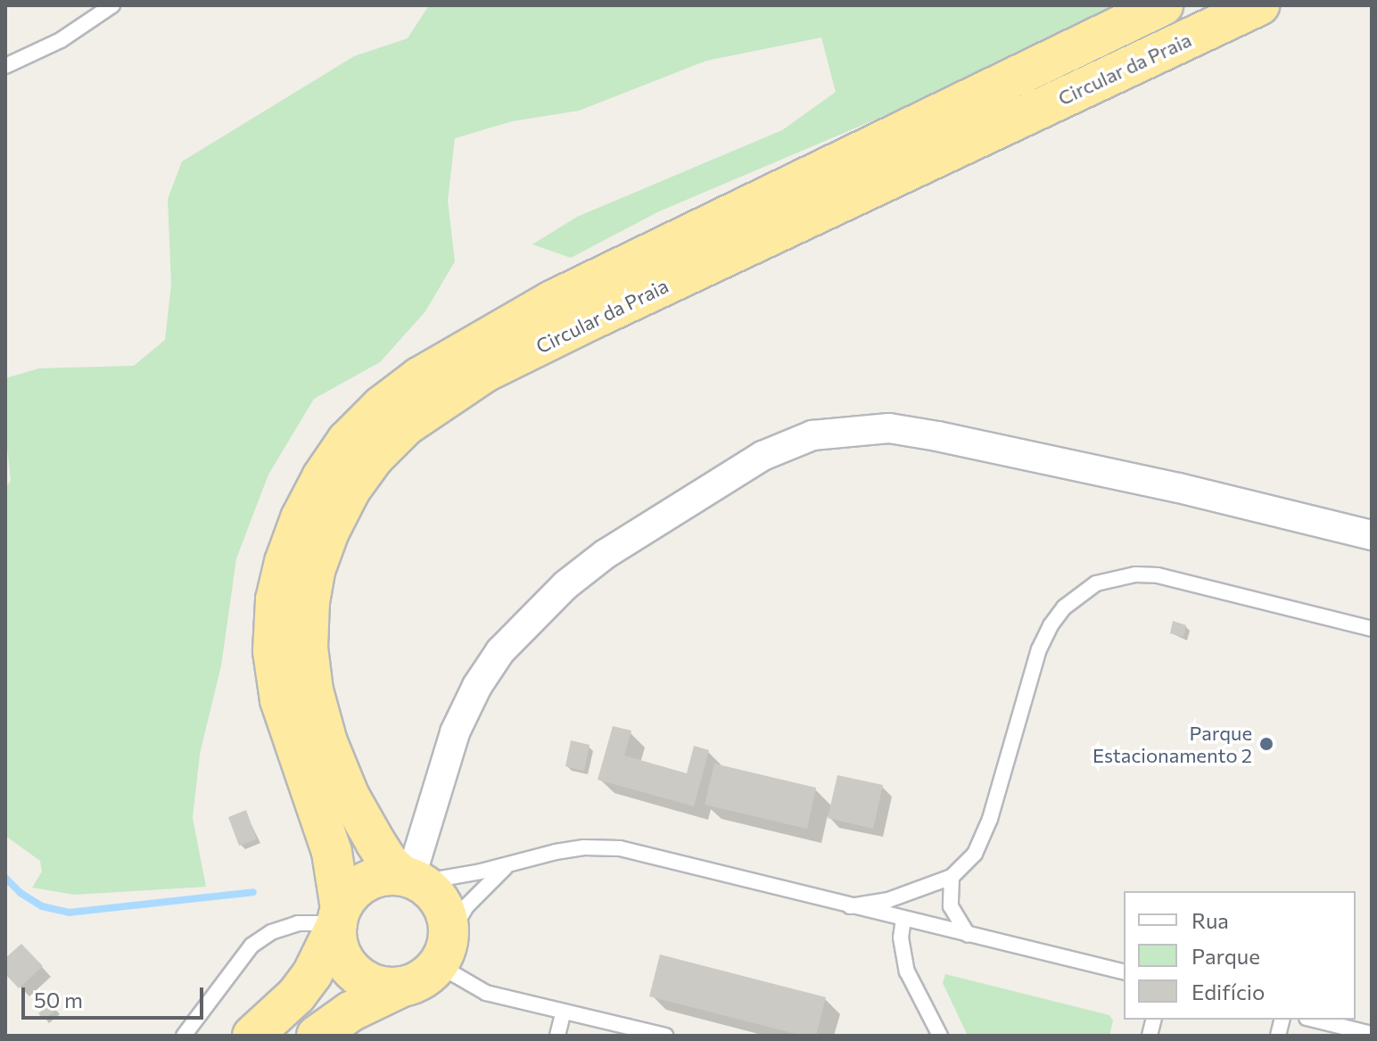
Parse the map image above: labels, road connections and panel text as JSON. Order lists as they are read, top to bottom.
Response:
{
  "streets": {
    "highway": ["Circular da Praia"]
  },
  "places": ["Parque Estacionamento 2"],
  "legend": ["Rua", "Parque", "Edifício"],
  "scale_bar": "50 m"
}
